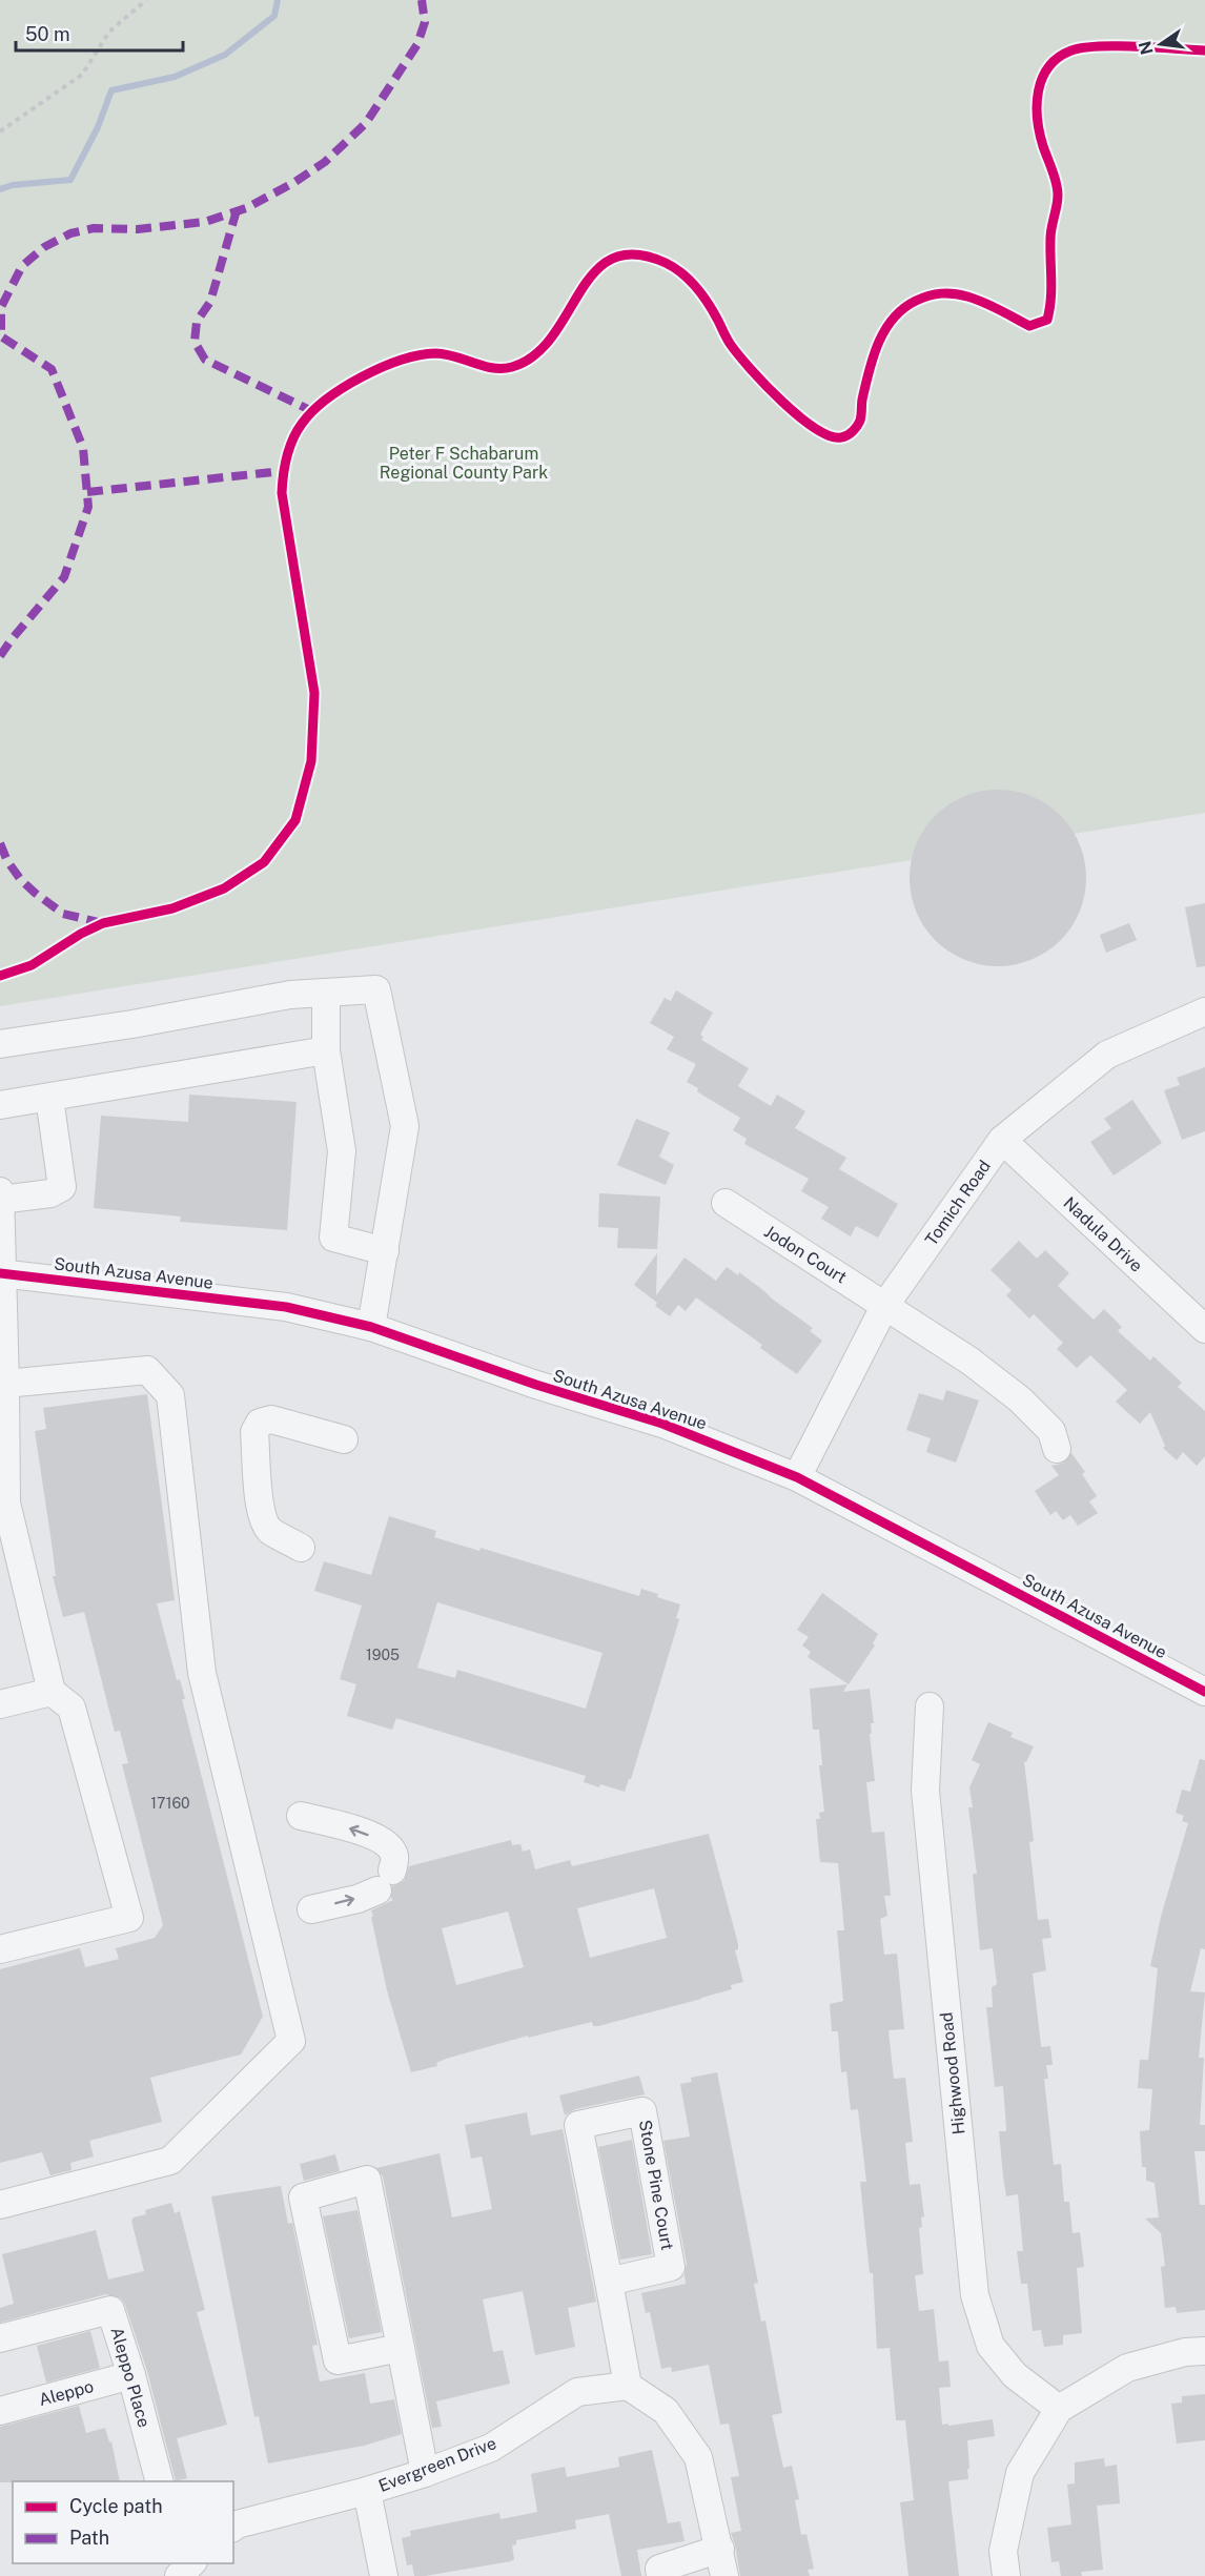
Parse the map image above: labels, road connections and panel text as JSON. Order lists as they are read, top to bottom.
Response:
{
  "streets": {
    "street": [
      "Tomich Road",
      "Nadula Drive",
      "Jodon Court",
      "South Azusa Avenue",
      "Highwood Road",
      "Stone Pine Court",
      "Aleppo Place",
      "Aleppo",
      "Evergreen Drive"
    ]
  },
  "crossings": [
    ["Tomich Road", "Nadula Drive"],
    ["Tomich Road", "Jodon Court"],
    ["Tomich Road", "South Azusa Avenue"],
    ["Stone Pine Court", "Evergreen Drive"],
    ["Aleppo Place", "Aleppo"]
  ],
  "parks": ["Peter F Schabarum Regional County Park"],
  "house_numbers": ["1905", "17160"],
  "legend": ["Cycle path", "Path"],
  "scale_bar": "50 m",
  "north": "left"
}
